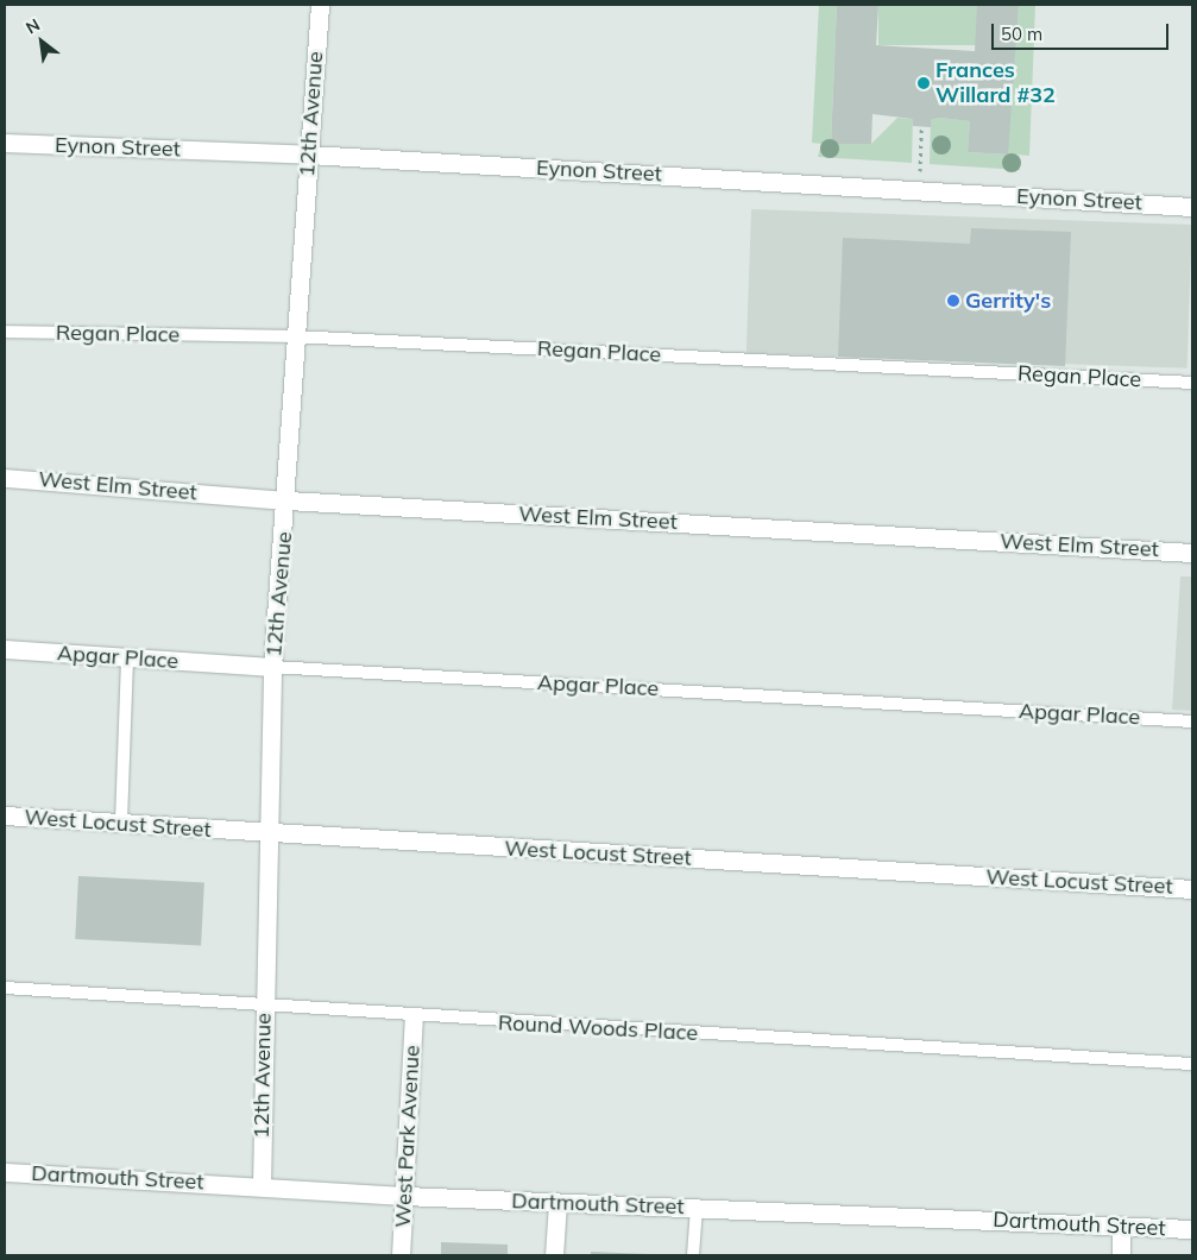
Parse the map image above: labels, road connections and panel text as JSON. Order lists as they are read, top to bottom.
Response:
{
  "streets": {
    "street": [
      "12th Avenue",
      "Eynon Street",
      "West Elm Street",
      "Apgar Place",
      "West Locust Street",
      "West Park Avenue",
      "Dartmouth Street"
    ],
    "lane": ["Regan Place", "Round Woods Place"]
  },
  "crossings": [
    ["12th Avenue", "Eynon Street"],
    ["12th Avenue", "Regan Place"],
    ["12th Avenue", "West Elm Street"],
    ["12th Avenue", "Apgar Place"],
    ["12th Avenue", "West Locust Street"],
    ["12th Avenue", "Round Woods Place"],
    ["12th Avenue", "Dartmouth Street"],
    ["Round Woods Place", "West Park Avenue"],
    ["West Park Avenue", "Dartmouth Street"]
  ],
  "places": ["Frances Willard #32", "Gerrity's"],
  "scale_bar": "50 m",
  "north": "top left"
}
